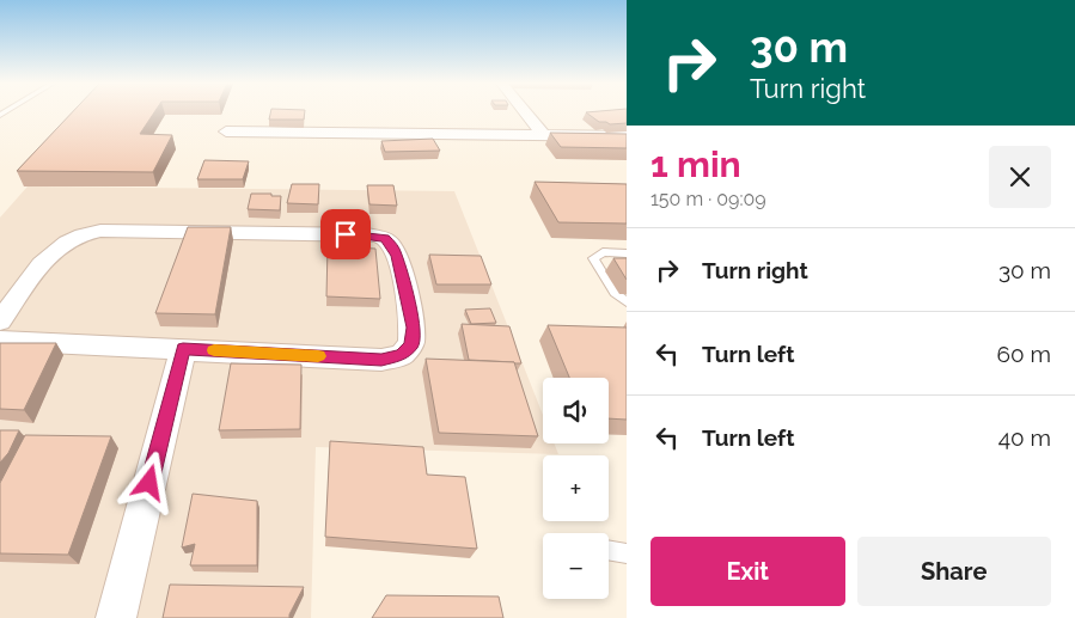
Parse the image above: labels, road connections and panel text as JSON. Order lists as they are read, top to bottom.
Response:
{
  "page": {
    "turn": ["30 m", "Turn right"],
    "heading": ["1 min", "150 m · 09:09"],
    "list": [
      {
        "name": "Turn right",
        "value": "30 m"
      },
      {
        "name": "Turn left",
        "value": "60 m"
      },
      {
        "name": "Turn left",
        "value": "40 m"
      }
    ],
    "map_buttons": ["+", "−"],
    "buttons": ["Exit", "Share"]
  }
}
